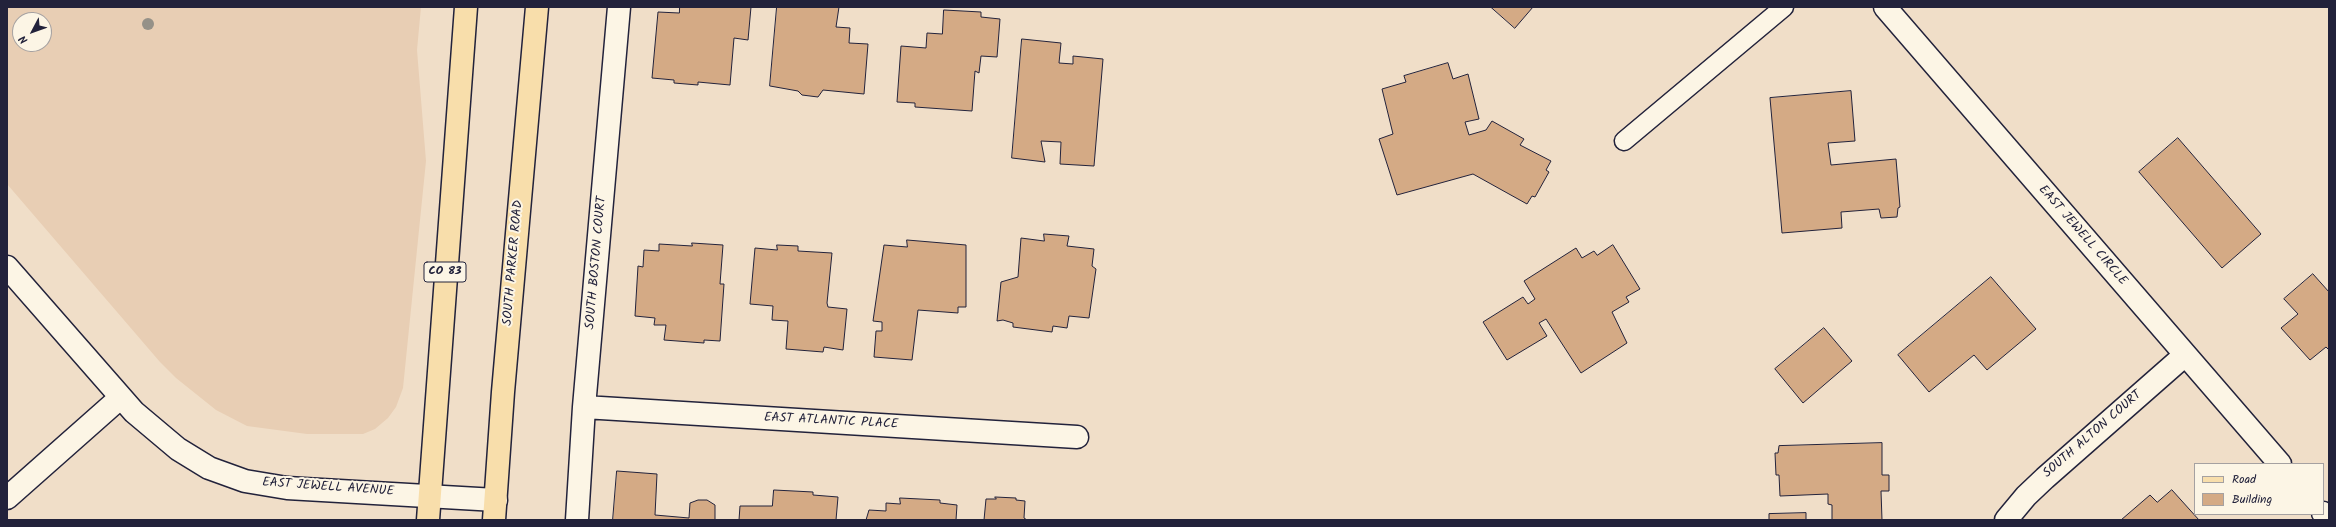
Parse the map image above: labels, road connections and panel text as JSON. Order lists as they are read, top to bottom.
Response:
{
  "streets": {
    "main road": ["SOUTH PARKER ROAD", "CO 83"],
    "street": [
      "EAST JEWELL CIRCLE",
      "SOUTH BOSTON COURT",
      "EAST ATLANTIC PLACE",
      "SOUTH ALTON COURT",
      "EAST JEWELL AVENUE"
    ]
  },
  "crossings": [
    ["EAST JEWELL CIRCLE", "SOUTH ALTON COURT"],
    ["SOUTH PARKER ROAD", "EAST JEWELL AVENUE"],
    ["SOUTH BOSTON COURT", "EAST ATLANTIC PLACE"],
    ["CO 83", "EAST JEWELL AVENUE"]
  ],
  "legend": ["Road", "Building"],
  "north": "bottom left"
}
